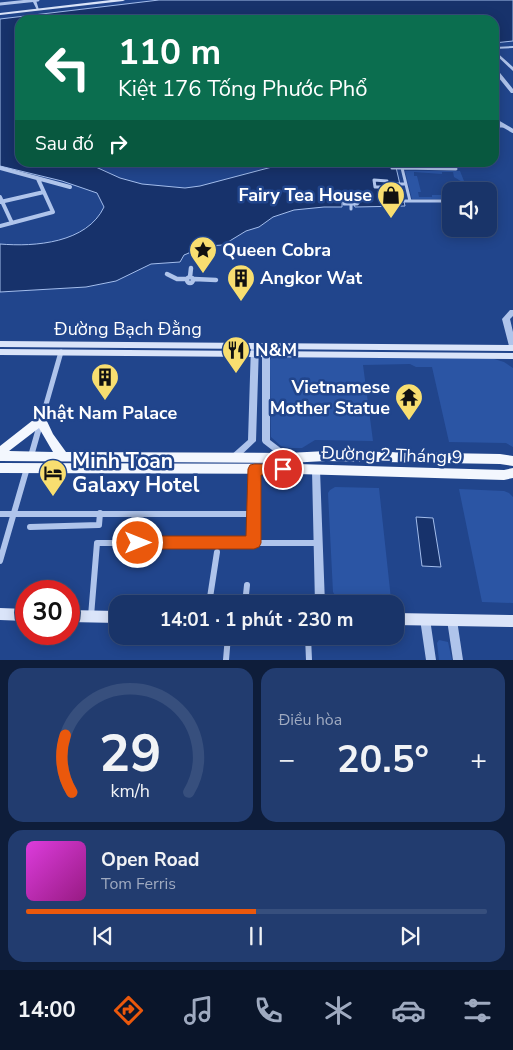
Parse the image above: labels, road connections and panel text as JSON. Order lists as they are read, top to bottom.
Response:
{
  "streets": {
    "main road": ["Đường Bạch Đằng", "Đường 2 Tháng 9"]
  },
  "places": {
    "shop": ["Fairy Tea House"],
    "place": ["Queen Cobra"],
    "building": ["Angkor Wat", "Nhật Nam Palace"],
    "restaurant": ["N&M"],
    "temple": ["Vietnamese Mother Statue"],
    "hotel": ["Minh Toan Galaxy Hotel"]
  },
  "page": {
    "turn": ["110 m", "Kiệt 176 Tống Phước Phổ"],
    "then": "Sau đó",
    "limit": "30",
    "trip": "14:01 · 1 phút · 230 m",
    "tile": "Điều hòa",
    "heat": ["−", "20.5°", "+"],
    "song": ["Open Road", "Tom Ferris"],
    "tabs": "14:00",
    "gauge": ["29", "km/h"]
  }
}
